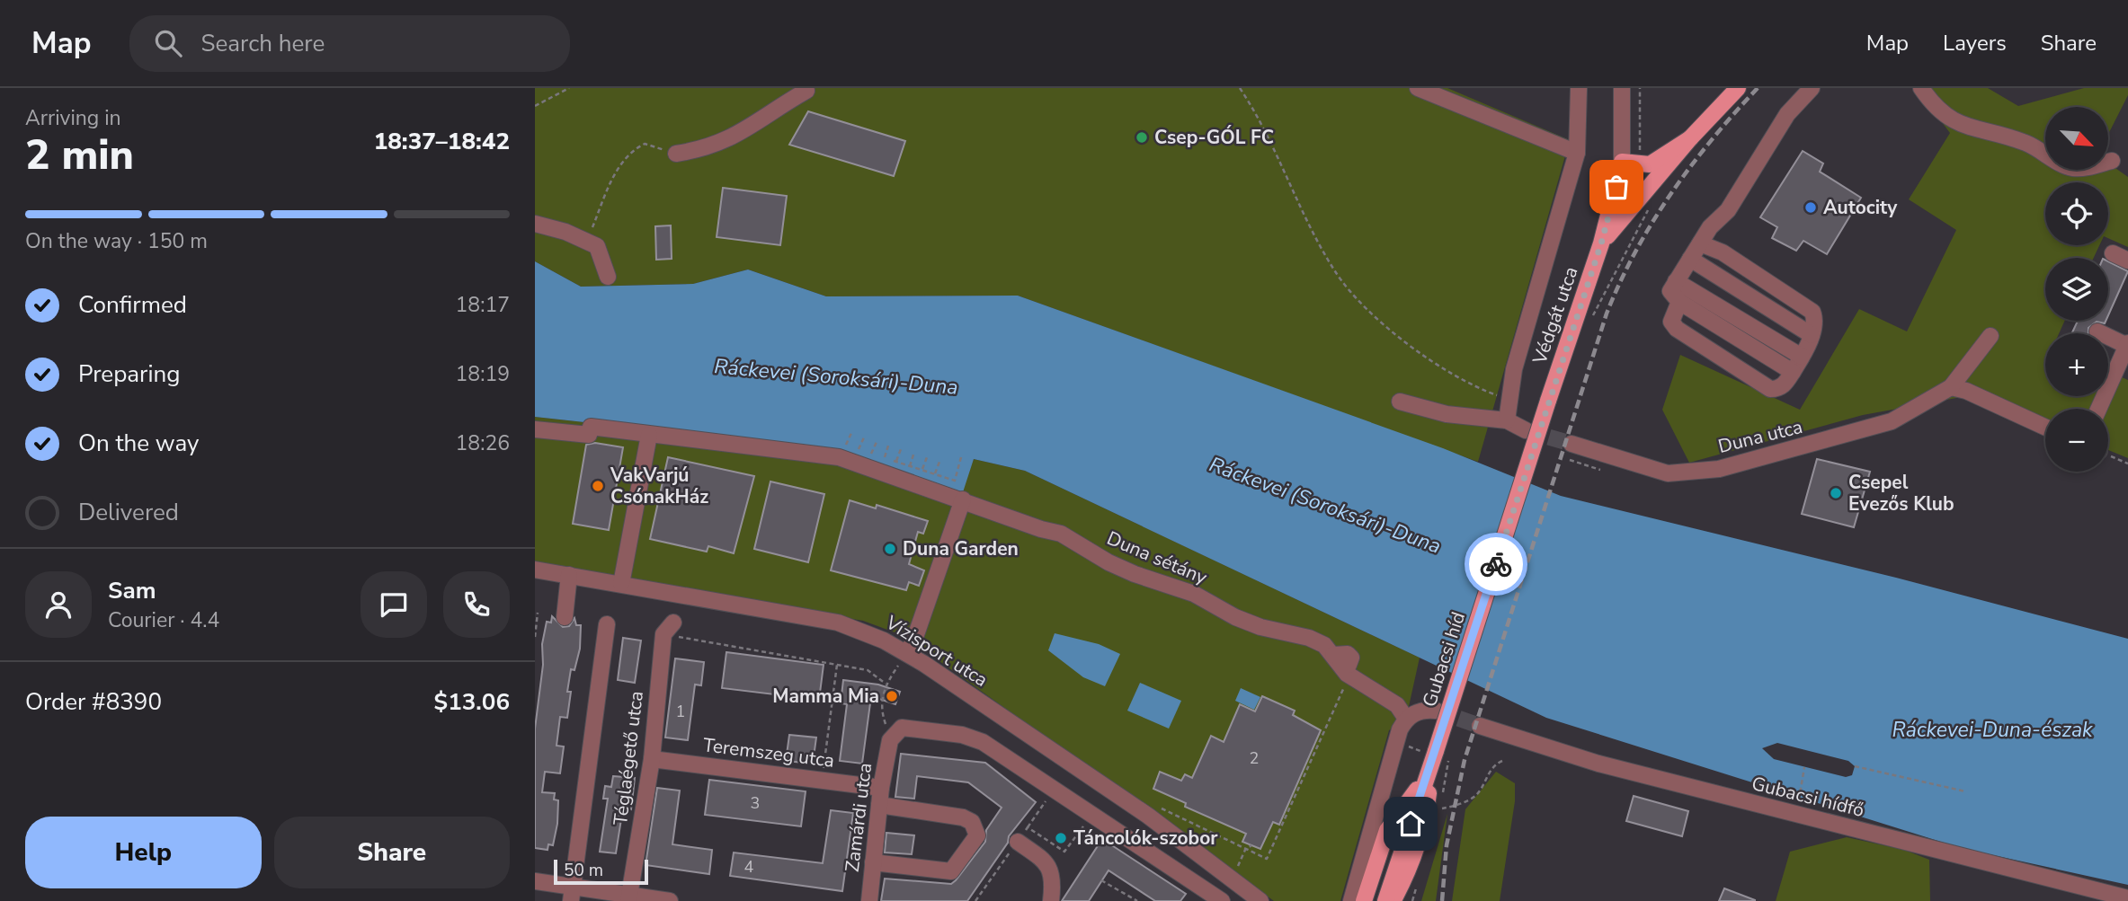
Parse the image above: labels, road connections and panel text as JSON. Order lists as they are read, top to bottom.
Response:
{
  "streets": {
    "main road": ["Védgát utca", "Gubacsi híd"],
    "street": [
      "Duna utca",
      "Duna sétány",
      "Vízisport utca",
      "Teremszeg utca",
      "Téglaégető utca",
      "Gubacsi hídfő",
      "Zamárdi utca"
    ]
  },
  "crossings": [
    ["Védgát utca", "Gubacsi híd"],
    ["Teremszeg utca", "Téglaégető utca"],
    ["Teremszeg utca", "Zamárdi utca"]
  ],
  "water": ["Ráckevei (Soroksári)-Duna", "Ráckevei-Duna-észak"],
  "places": [
    "Csep-GÓL FC",
    "Autocity",
    "VakVarjú CsónakHáz",
    "Csepel Evezős Klub",
    "Duna Garden",
    "Mamma Mia",
    "Táncolók-szobor"
  ],
  "house_numbers": [
    "1",
    "2",
    "3",
    "4"
  ],
  "scale_bar": "50 m",
  "north": "bottom right",
  "page": {
    "header": "Map",
    "search": "Search here",
    "nav": ["Map", "Layers", "Share"],
    "heading": ["2 min", "Arriving in", "18:37–18:42"],
    "panel": [
      "Sam",
      "Courier · 4.4",
      "Order #8390",
      "$13.06"
    ],
    "map_buttons": ["+", "−"],
    "bar": "On the way · 150 m",
    "list": [
      ["Confirmed", "18:17"],
      ["Preparing", "18:19"],
      ["On the way", "18:26"],
      "Delivered"
    ],
    "buttons": ["Help", "Share"],
    "scale": "50 m"
  }
}
